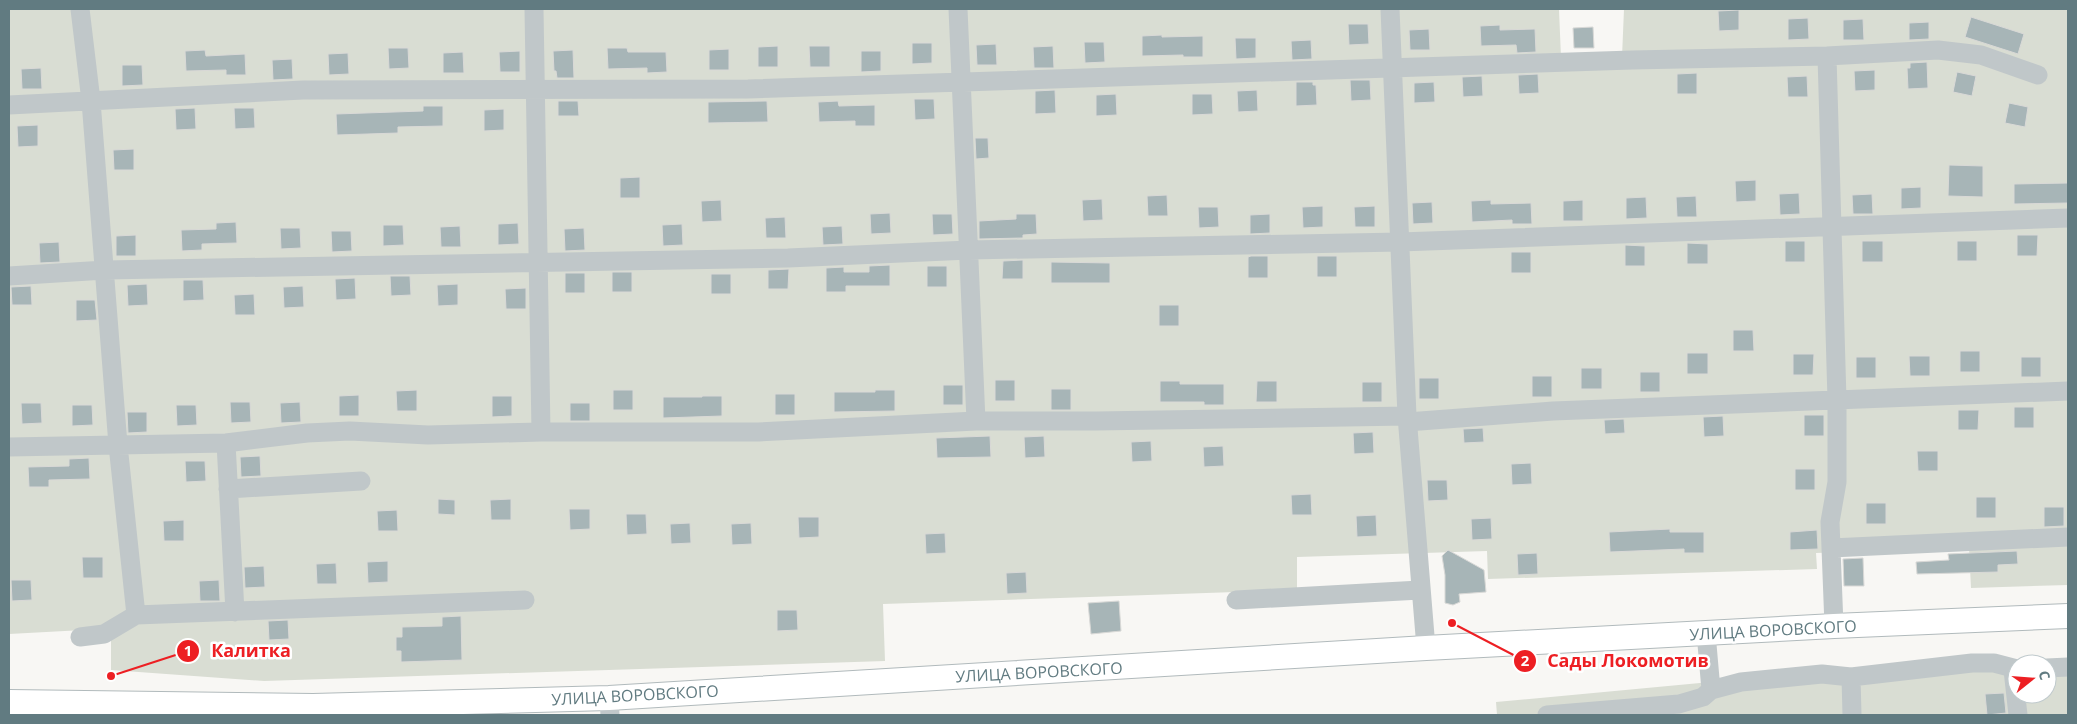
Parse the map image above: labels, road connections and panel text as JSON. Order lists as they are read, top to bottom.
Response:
{
  "streets": {
    "main road": ["УЛИЦА ВОРОВСКОГО"]
  },
  "places": ["Сады Локомотив", "Калитка"],
  "north": "right"
}
